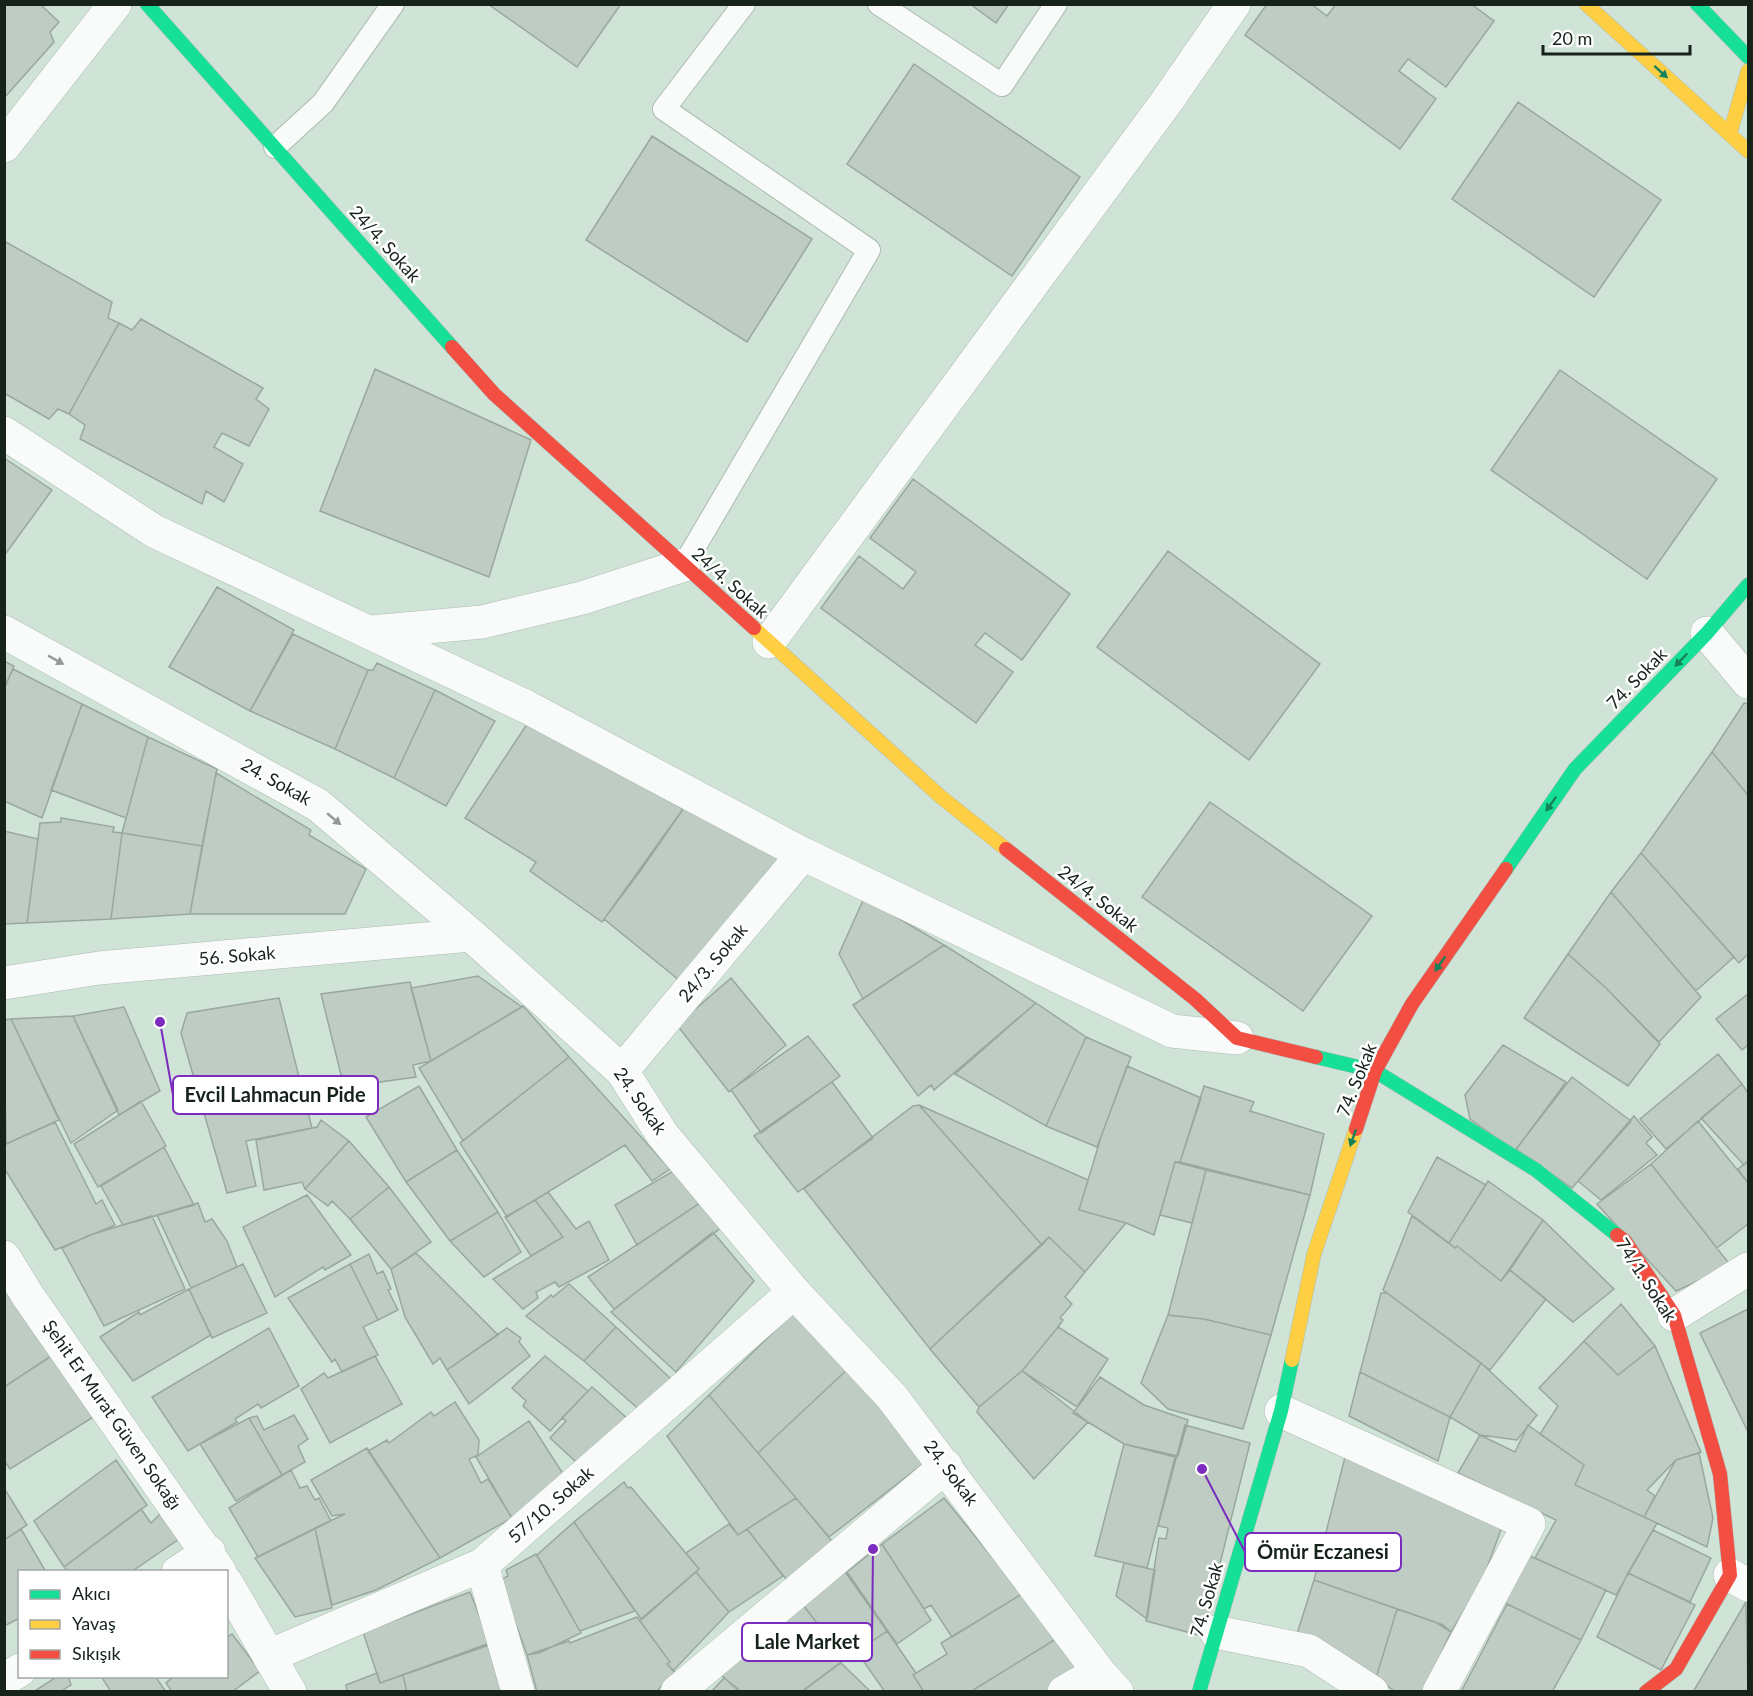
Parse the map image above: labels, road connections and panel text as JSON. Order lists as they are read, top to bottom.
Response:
{
  "streets": {
    "street": [
      "24/4. Sokak",
      "74. Sokak",
      "24. Sokak",
      "56. Sokak",
      "24/3. Sokak",
      "74/1. Sokak",
      "Şehit Er Murat Güven Sokağı",
      "57/10. Sokak"
    ]
  },
  "crossings": [
    ["24/4. Sokak", "74. Sokak"],
    ["24/4. Sokak", "74/1. Sokak"],
    ["74. Sokak", "74/1. Sokak"],
    ["24. Sokak", "56. Sokak"],
    ["24. Sokak", "24/3. Sokak"],
    ["24. Sokak", "57/10. Sokak"]
  ],
  "one_way": ["74. Sokak"],
  "places": ["Evcil Lahmacun Pide", "Ömür Eczanesi", "Lale Market"],
  "legend": ["Akıcı", "Yavaş", "Sıkışık"],
  "scale_bar": "20 m"
}
